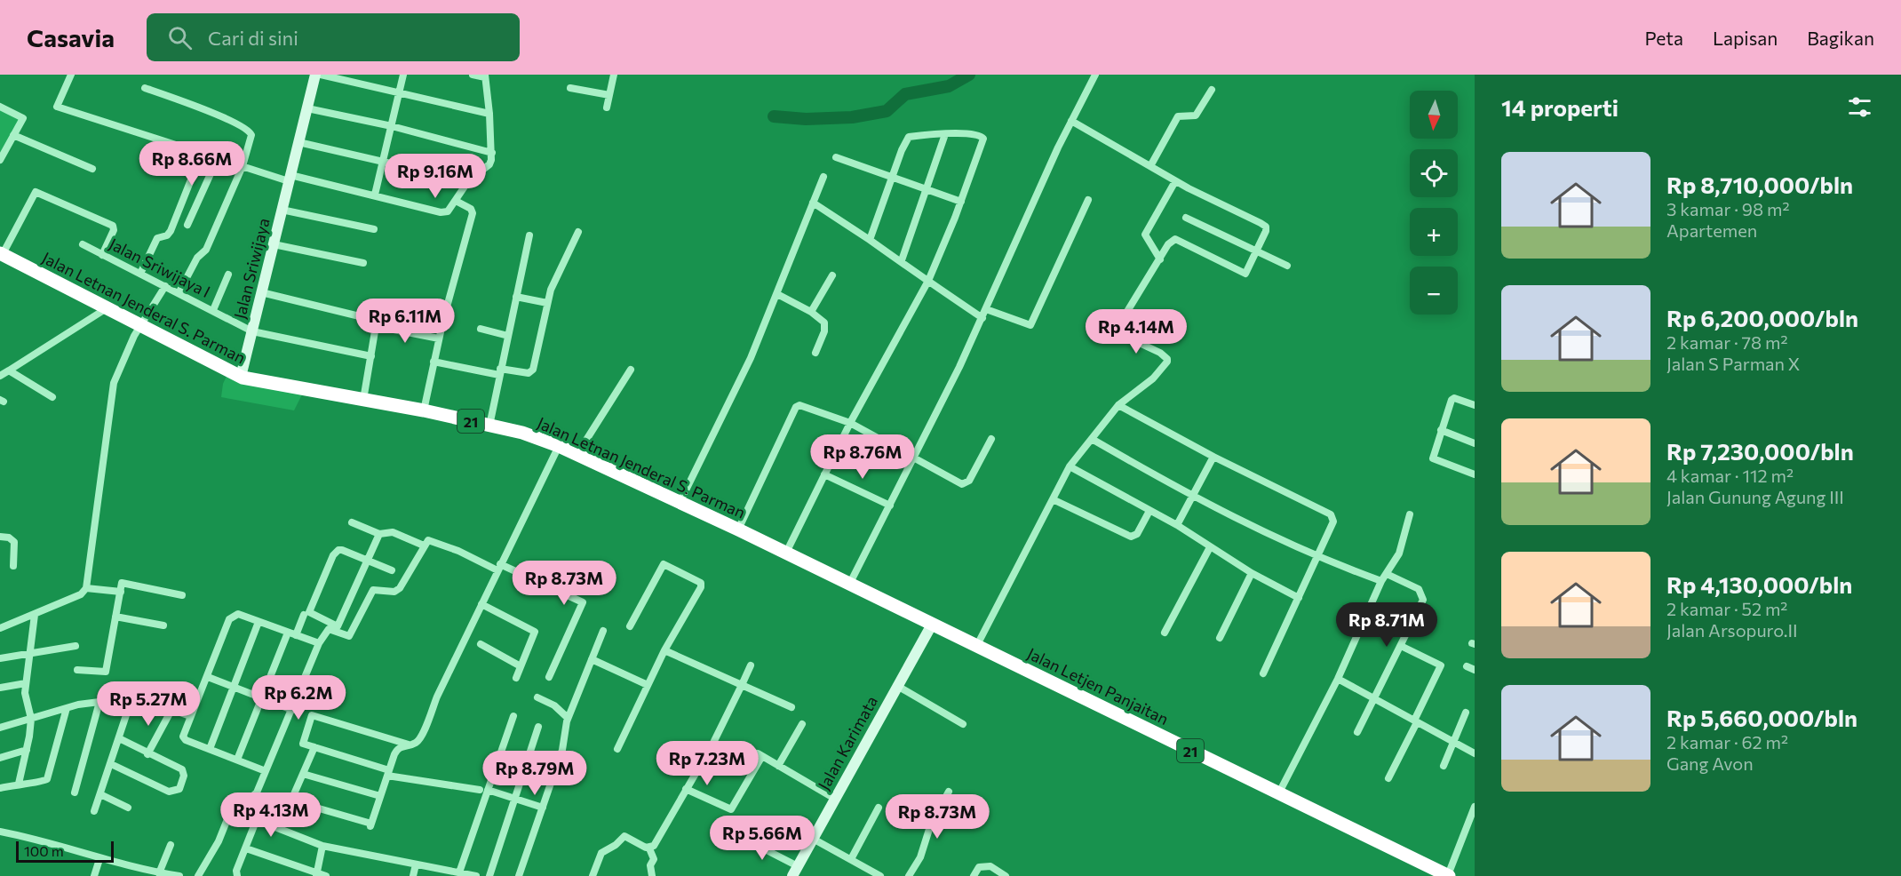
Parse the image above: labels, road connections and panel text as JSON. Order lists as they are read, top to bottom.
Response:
{
  "streets": {
    "highway": ["Jalan Letnan Jenderal S. Parman", "21", "Jalan Letjen Panjaitan"],
    "street": ["Jalan Sriwijaya I", "Jalan Sriwijaya", "Jalan Karimata"]
  },
  "crossings": [
    ["Jalan Sriwijaya I", "Jalan Sriwijaya"],
    ["Jalan Sriwijaya", "Jalan Letnan Jenderal S. Parman"],
    ["Jalan Letnan Jenderal S. Parman", "Jalan Letjen Panjaitan"],
    ["Jalan Letnan Jenderal S. Parman", "Jalan Karimata"],
    ["Jalan Letjen Panjaitan", "Jalan Karimata"]
  ],
  "scale_bar": "100 m",
  "north": "bottom",
  "page": {
    "header": "Casavia",
    "search": "Cari di sini",
    "nav": ["Peta", "Lapisan", "Bagikan"],
    "heading": "14 properti",
    "map_buttons": ["+", "−"],
    "list": [
      {
        "name": "Rp 8,710,000/bln",
        "note": "3 kamar · 98 m² · Apartemen"
      },
      {
        "name": "Rp 6,200,000/bln",
        "note": "2 kamar · 78 m² · Jalan S Parman X"
      },
      {
        "name": "Rp 7,230,000/bln",
        "note": "4 kamar · 112 m² · Jalan Gunung Agung III"
      },
      {
        "name": "Rp 4,130,000/bln",
        "note": "2 kamar · 52 m² · Jalan Arsopuro.II"
      },
      {
        "name": "Rp 5,660,000/bln",
        "note": "2 kamar · 62 m² · Gang Avon"
      }
    ],
    "price": [
      "Rp 8.66M",
      "Rp 9.16M",
      "Rp 6.11M",
      "Rp 4.14M",
      "Rp 8.76M",
      "Rp 8.73M",
      "Rp 8.71M",
      "Rp 6.2M",
      "Rp 5.27M",
      "Rp 7.23M",
      "Rp 8.79M",
      "Rp 4.13M",
      "Rp 8.73M",
      "Rp 5.66M"
    ],
    "scale": "100 m"
  }
}
